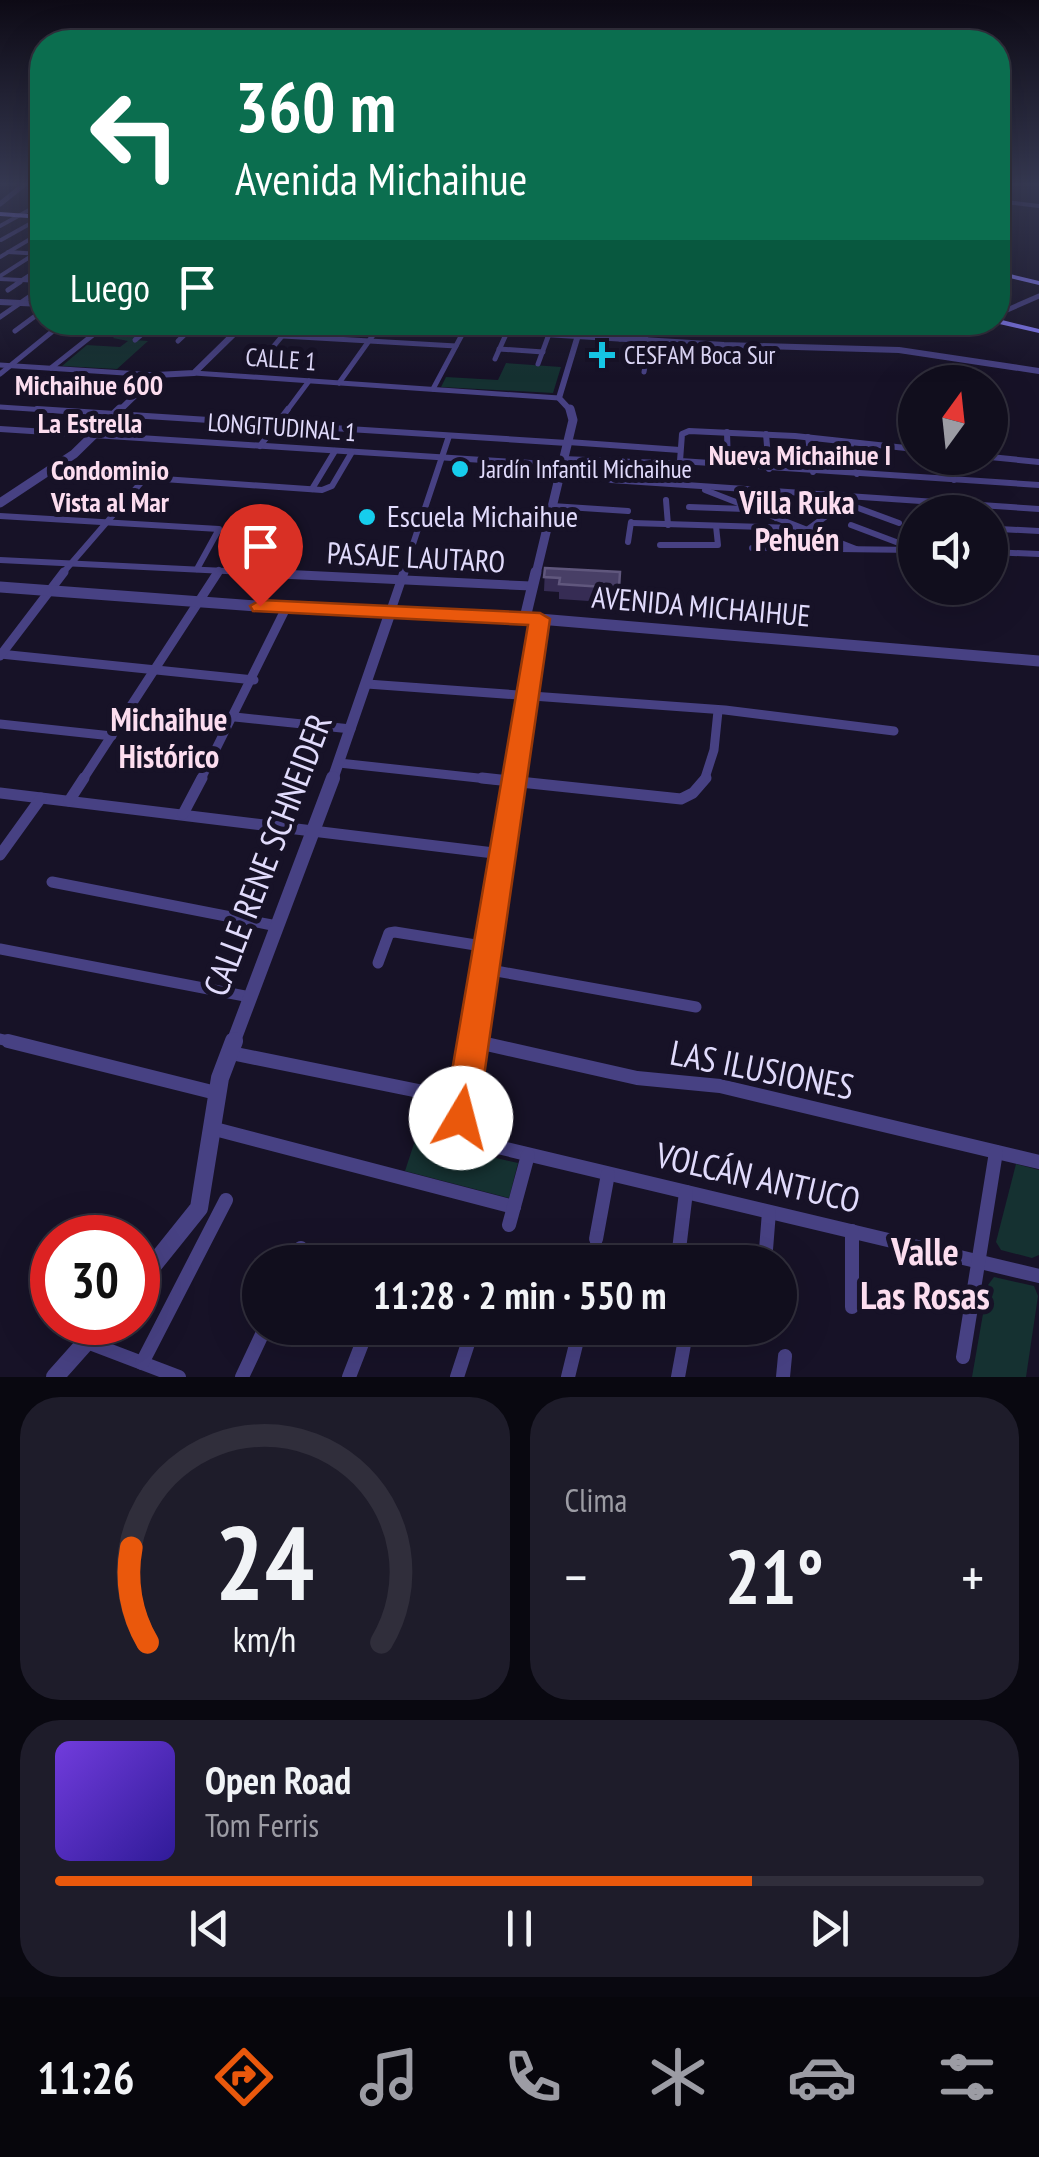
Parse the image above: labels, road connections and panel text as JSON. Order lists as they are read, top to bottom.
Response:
{
  "streets": {
    "street": [
      "CALLE 1",
      "LONGITUDINAL 1",
      "PASAJE LAUTARO",
      "AVENIDA MICHAIHUE",
      "CALLE RENE SCHNEIDER",
      "LAS ILUSIONES",
      "VOLCÁN ANTUCO"
    ]
  },
  "crossings": [
    ["LONGITUDINAL 1", "CALLE RENE SCHNEIDER"],
    ["PASAJE LAUTARO", "CALLE RENE SCHNEIDER"],
    ["AVENIDA MICHAIHUE", "CALLE RENE SCHNEIDER"]
  ],
  "districts": [
    "Michaihue 600",
    "La Estrella",
    "Nueva Michaihue I",
    "Condominio Vista al Mar",
    "Villa Ruka Pehuén",
    "Michaihue Histórico",
    "Valle Las Rosas"
  ],
  "places": {
    "health": ["CESFAM Boca Sur"],
    "other": ["Jardín Infantil Michaihue", "Escuela Michaihue"]
  },
  "north": "top",
  "page": {
    "turn": ["360 m", "Avenida Michaihue"],
    "then": "Luego",
    "limit": "30",
    "trip": "11:28 · 2 min · 550 m",
    "tile": "Clima",
    "heat": ["−", "21°", "+"],
    "song": ["Open Road", "Tom Ferris"],
    "tabs": "11:26",
    "gauge": ["24", "km/h"]
  }
}
